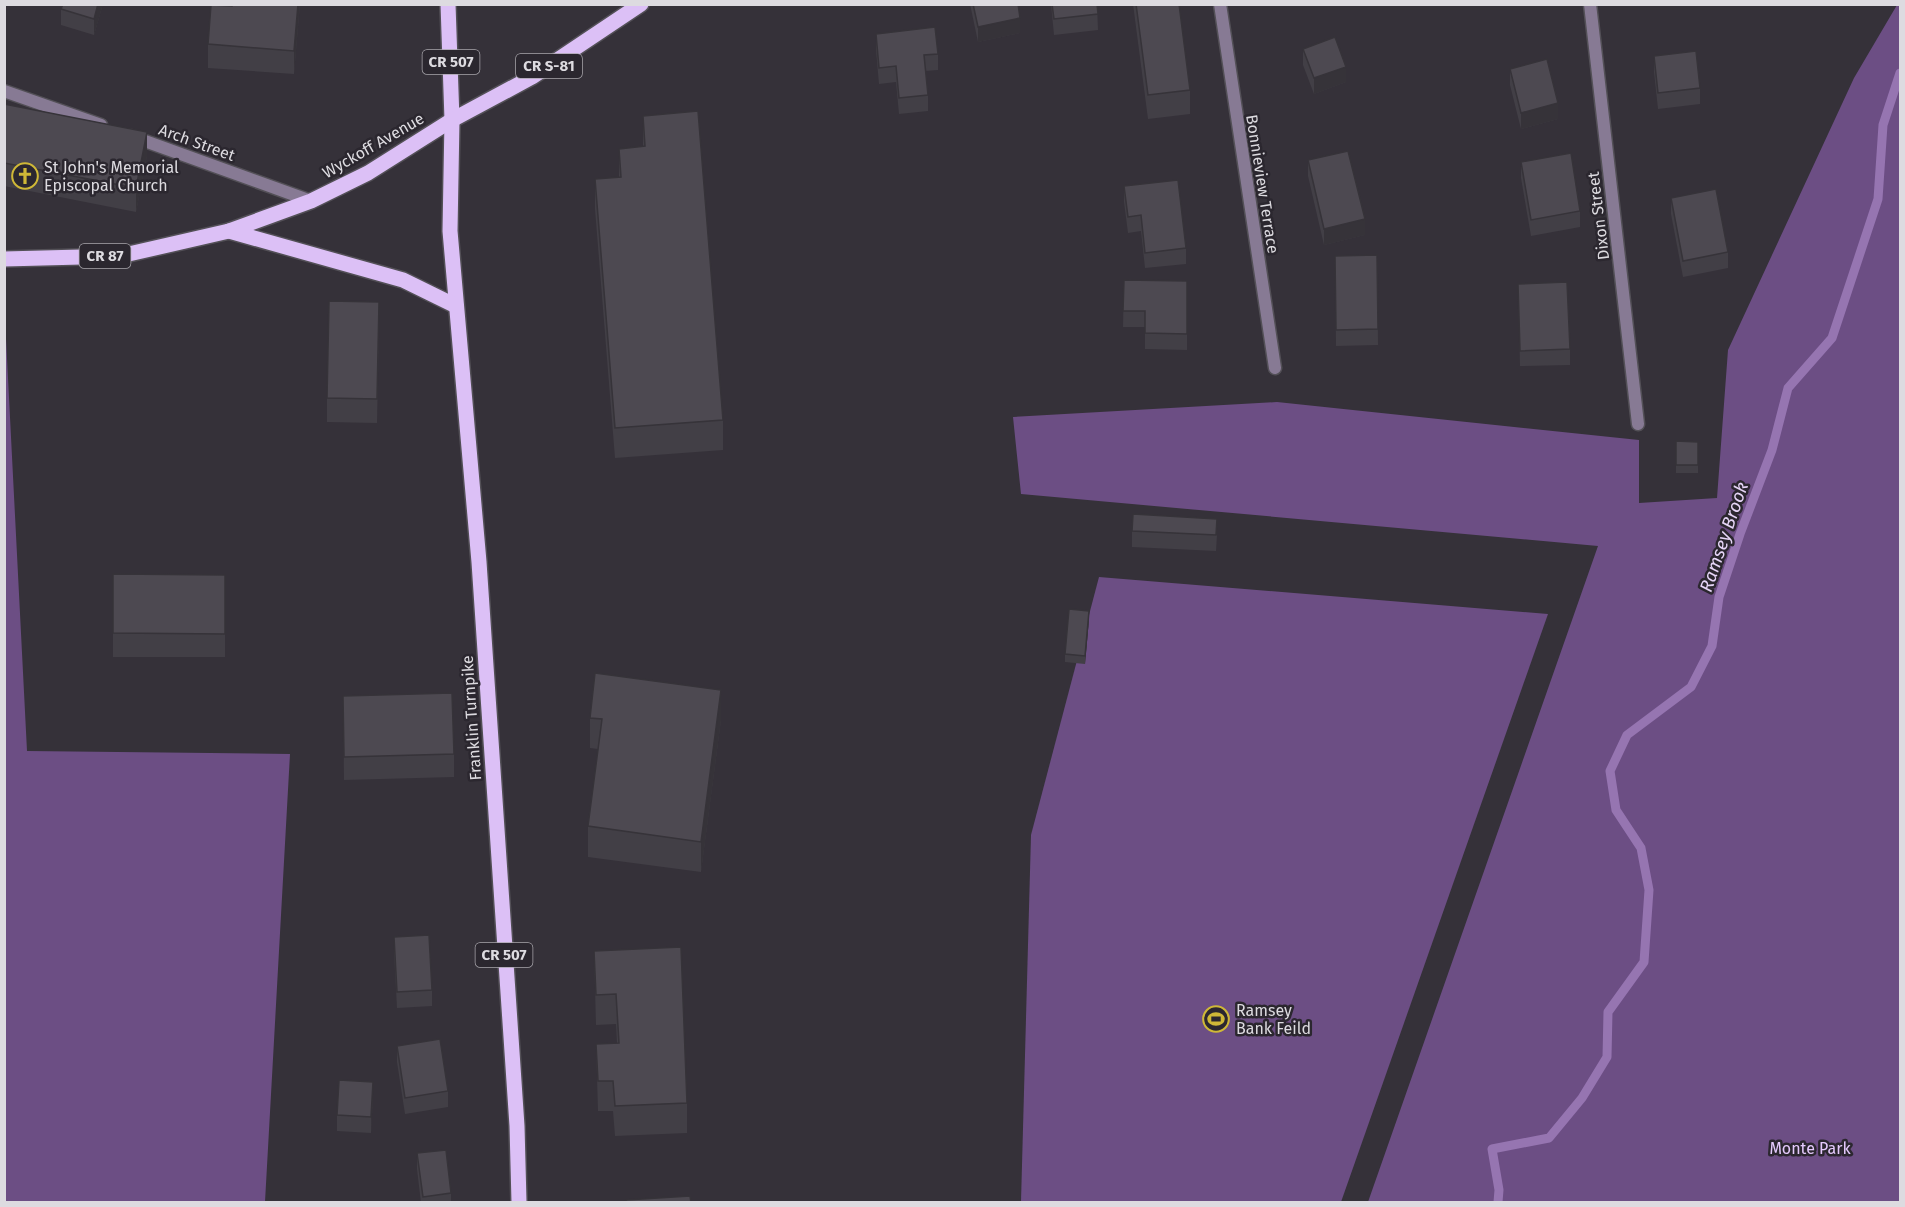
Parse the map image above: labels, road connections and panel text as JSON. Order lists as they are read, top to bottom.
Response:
{
  "streets": {
    "main road": [
      "CR 507",
      "CR S-81",
      "Wyckoff Avenue",
      "CR 87",
      "Franklin Turnpike"
    ],
    "street": ["Arch Street", "Bonnieview Terrace", "Dixon Street"]
  },
  "crossings": [
    ["CR 507", "CR S-81"],
    ["CR 507", "Wyckoff Avenue"],
    ["CR 507", "Franklin Turnpike"],
    ["CR S-81", "Wyckoff Avenue"],
    ["CR S-81", "Franklin Turnpike"],
    ["Arch Street", "Wyckoff Avenue"],
    ["Wyckoff Avenue", "CR 87"],
    ["Wyckoff Avenue", "Franklin Turnpike"]
  ],
  "water": ["Ramsey Brook"],
  "parks": ["Monte Park"],
  "places": {
    "church": ["St John's Memorial Episcopal Church"],
    "sports": ["Ramsey Bank Feild"]
  }
}
